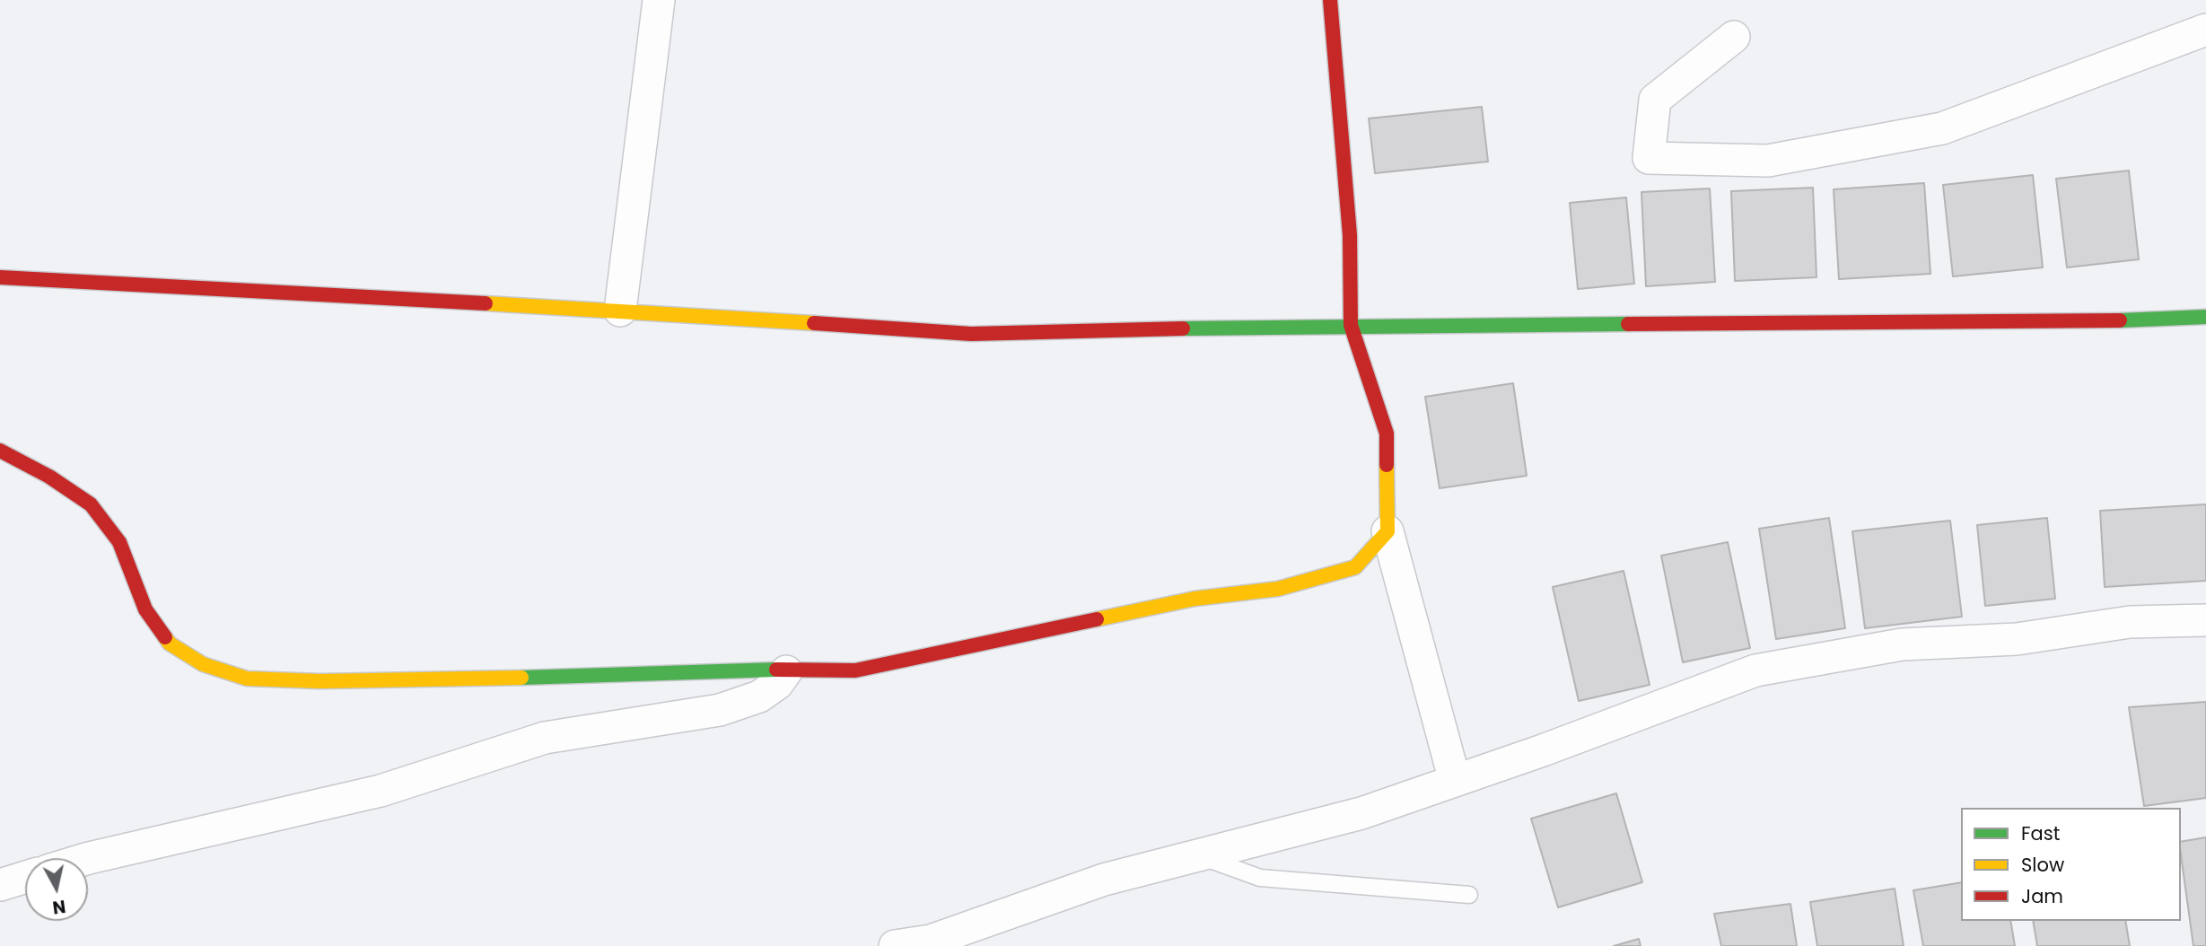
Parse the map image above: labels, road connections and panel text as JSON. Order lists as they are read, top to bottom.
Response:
{
  "legend": ["Fast", "Slow", "Jam"],
  "north": "bottom"
}
